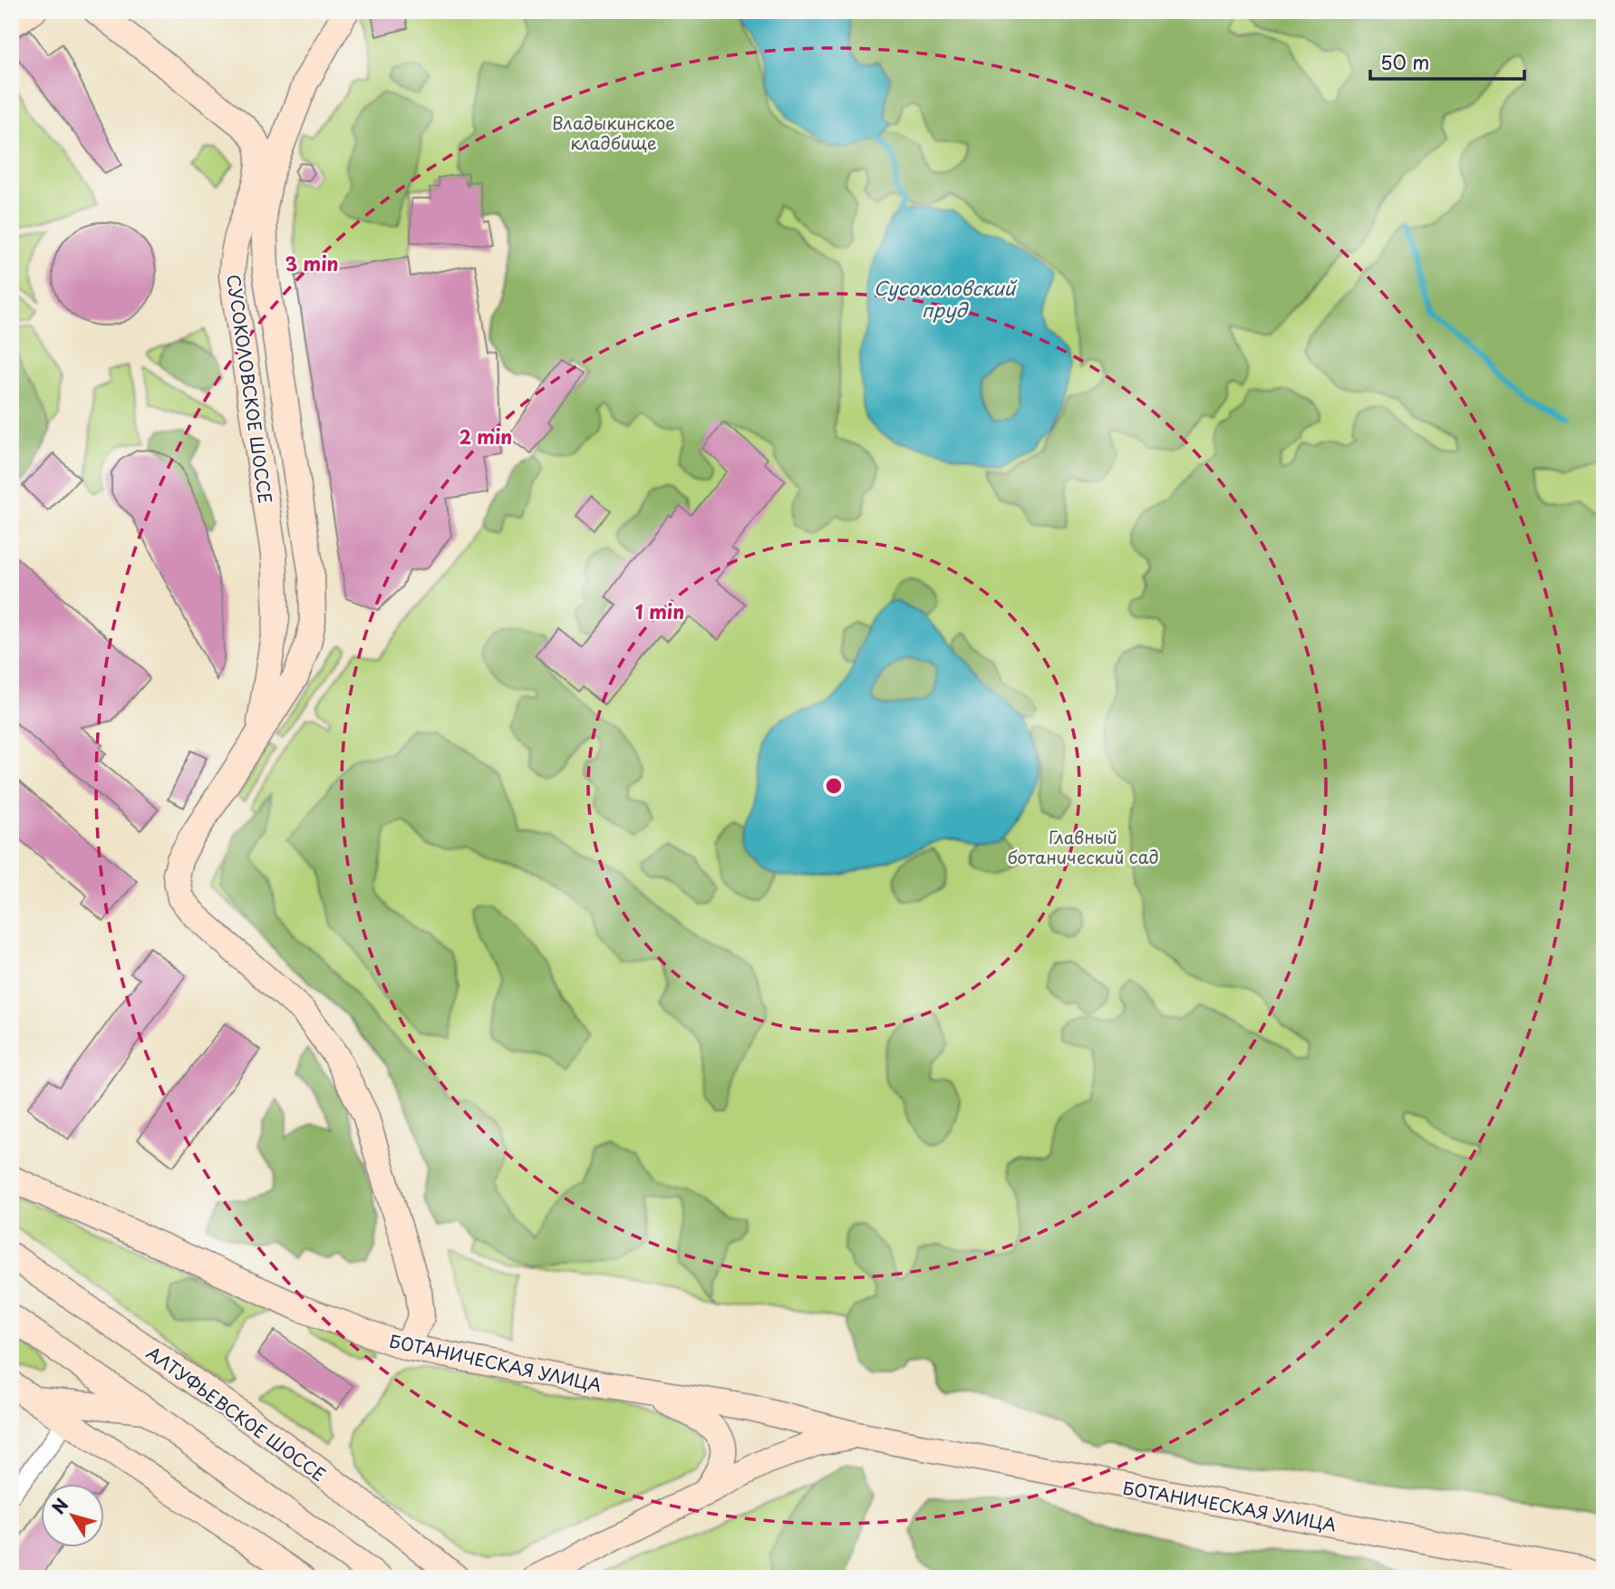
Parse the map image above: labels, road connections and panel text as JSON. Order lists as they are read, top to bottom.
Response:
{
  "streets": {
    "main road": ["СУСОКОЛОВСКОЕ ШОССЕ", "БОТАНИЧЕСКАЯ УЛИЦА", "АЛТУФЬЕВСКОЕ ШОССЕ"]
  },
  "crossings": [
    ["СУСОКОЛОВСКОЕ ШОССЕ", "БОТАНИЧЕСКАЯ УЛИЦА"]
  ],
  "water": ["Сусоколовский пруд"],
  "parks": ["Владыкинское кладбище", "Главный ботанический сад"],
  "scale_bar": "50 m",
  "north": "top left",
  "rings": ["3 min", "2 min", "1 min"]
}
